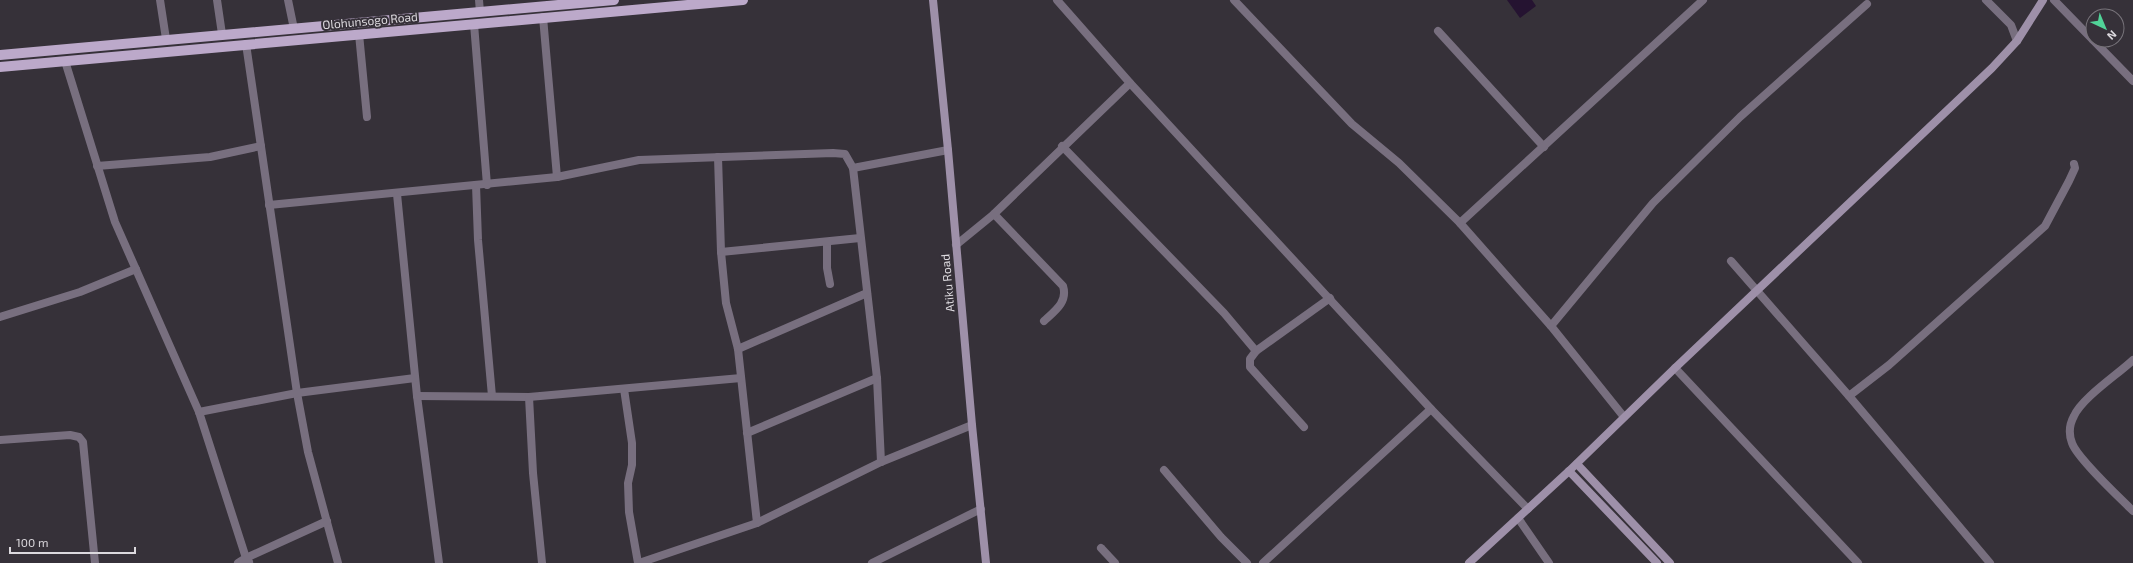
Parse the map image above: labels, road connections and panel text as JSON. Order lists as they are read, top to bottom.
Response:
{
  "streets": {
    "main road": ["Olohunsogo Road"],
    "street": ["Atiku Road"]
  },
  "scale_bar": "100 m",
  "north": "bottom right"
}
